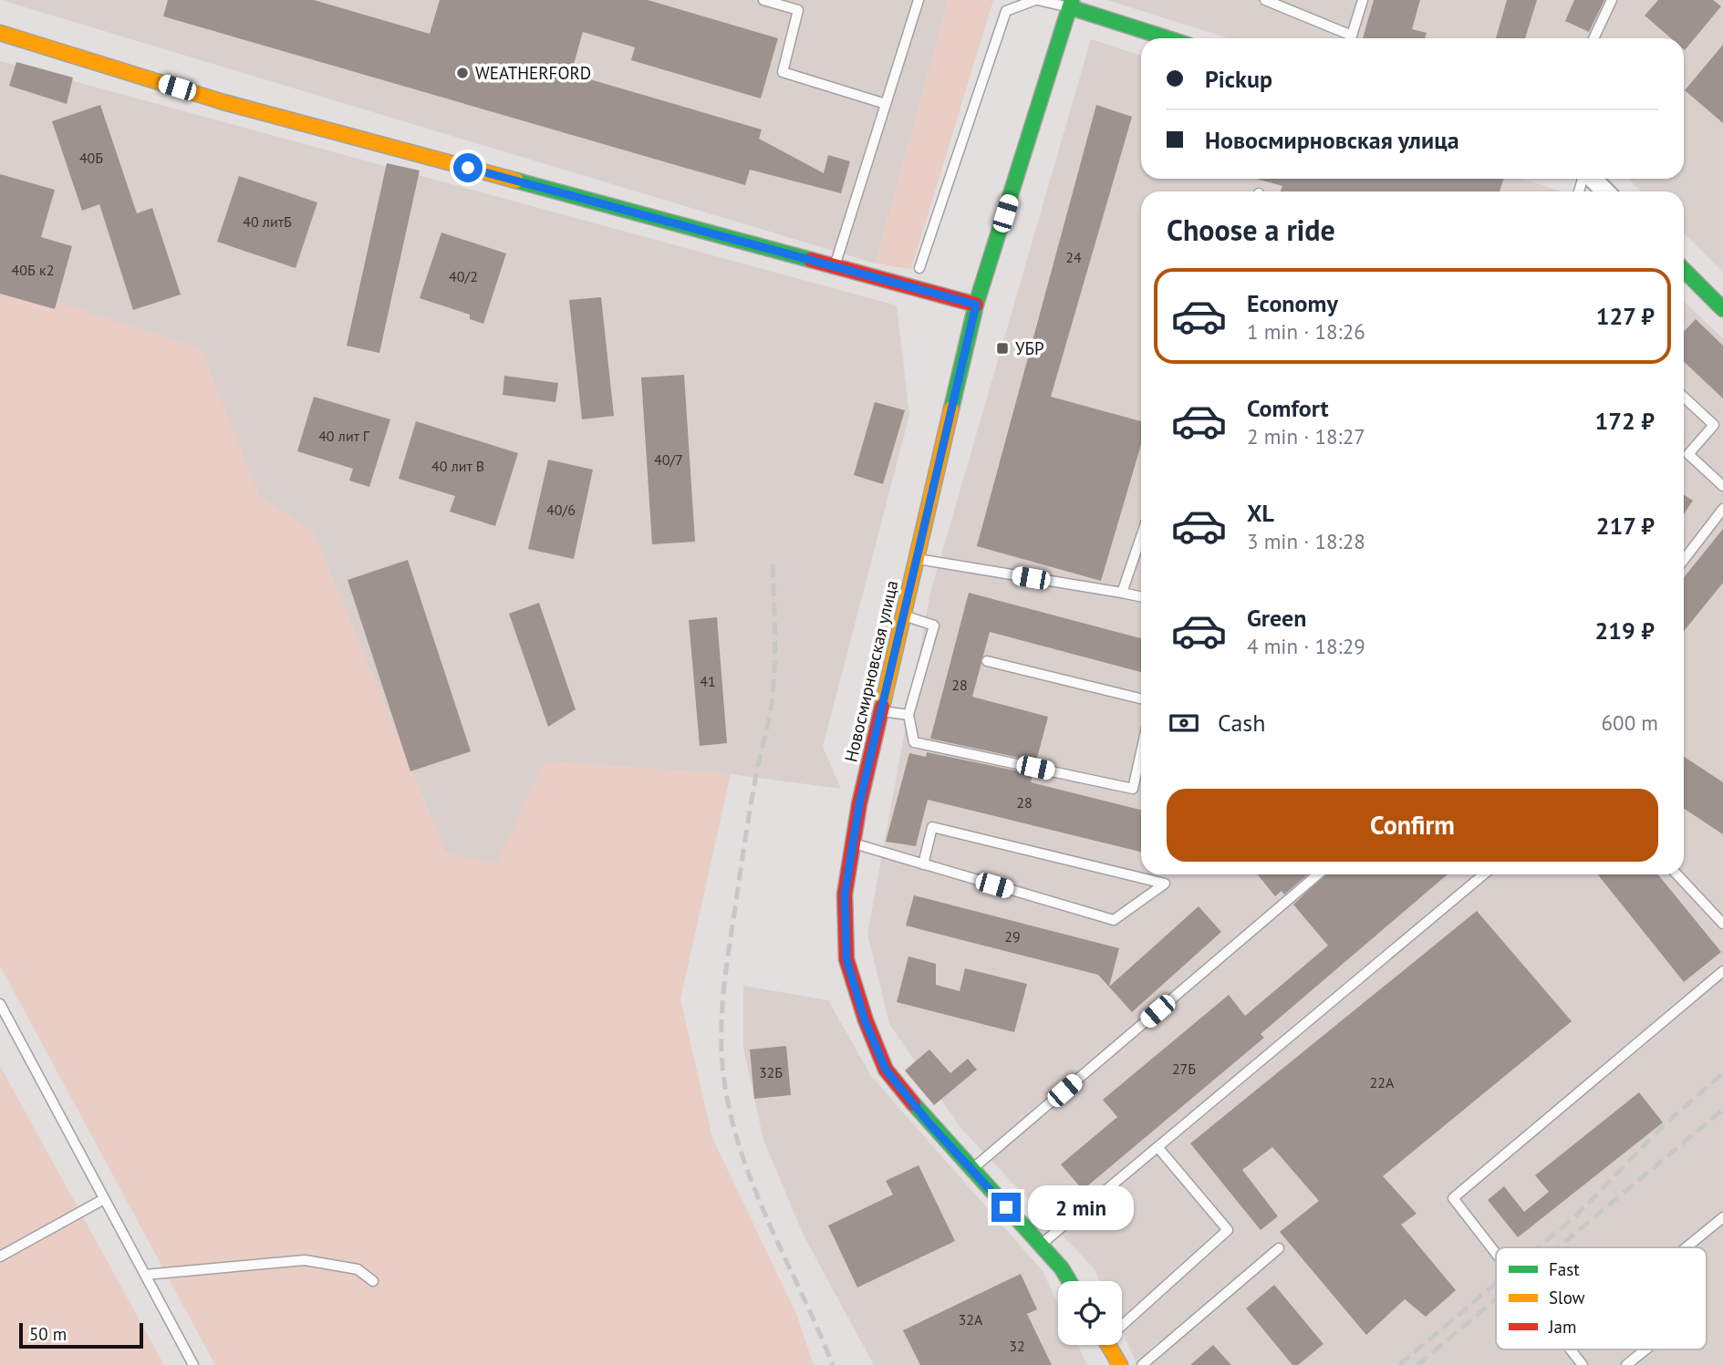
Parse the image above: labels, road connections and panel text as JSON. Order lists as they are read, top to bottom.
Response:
{
  "streets": {
    "street": ["Новосмирновская улица"]
  },
  "places": {
    "other": ["WEATHERFORD"],
    "transit": ["УБР"]
  },
  "house_numbers": [
    "40Б",
    "40 литБ",
    "24",
    "40Б к2",
    "40/2",
    "40 лит Г",
    "40/7",
    "40 лит В",
    "40/6",
    "41",
    "28",
    "28",
    "29",
    "27Б",
    "32Б",
    "22А",
    "32А",
    "32"
  ],
  "legend": ["Fast", "Slow", "Jam"],
  "scale_bar": "50 m",
  "page": {
    "banner": ["Pickup", "Новосмирновская улица"],
    "heading": "Choose a ride",
    "list": [
      {
        "name": "Economy",
        "note": "1 min · 18:26",
        "value": "127 ₽"
      },
      {
        "name": "Comfort",
        "note": "2 min · 18:27",
        "value": "172 ₽"
      },
      {
        "name": "XL",
        "note": "3 min · 18:28",
        "value": "217 ₽"
      },
      {
        "name": "Green",
        "note": "4 min · 18:29",
        "value": "219 ₽"
      }
    ],
    "pay": ["Cash", "600 m"],
    "buttons": "Confirm",
    "bubble": "2 min",
    "scale": "50 m"
  }
}
